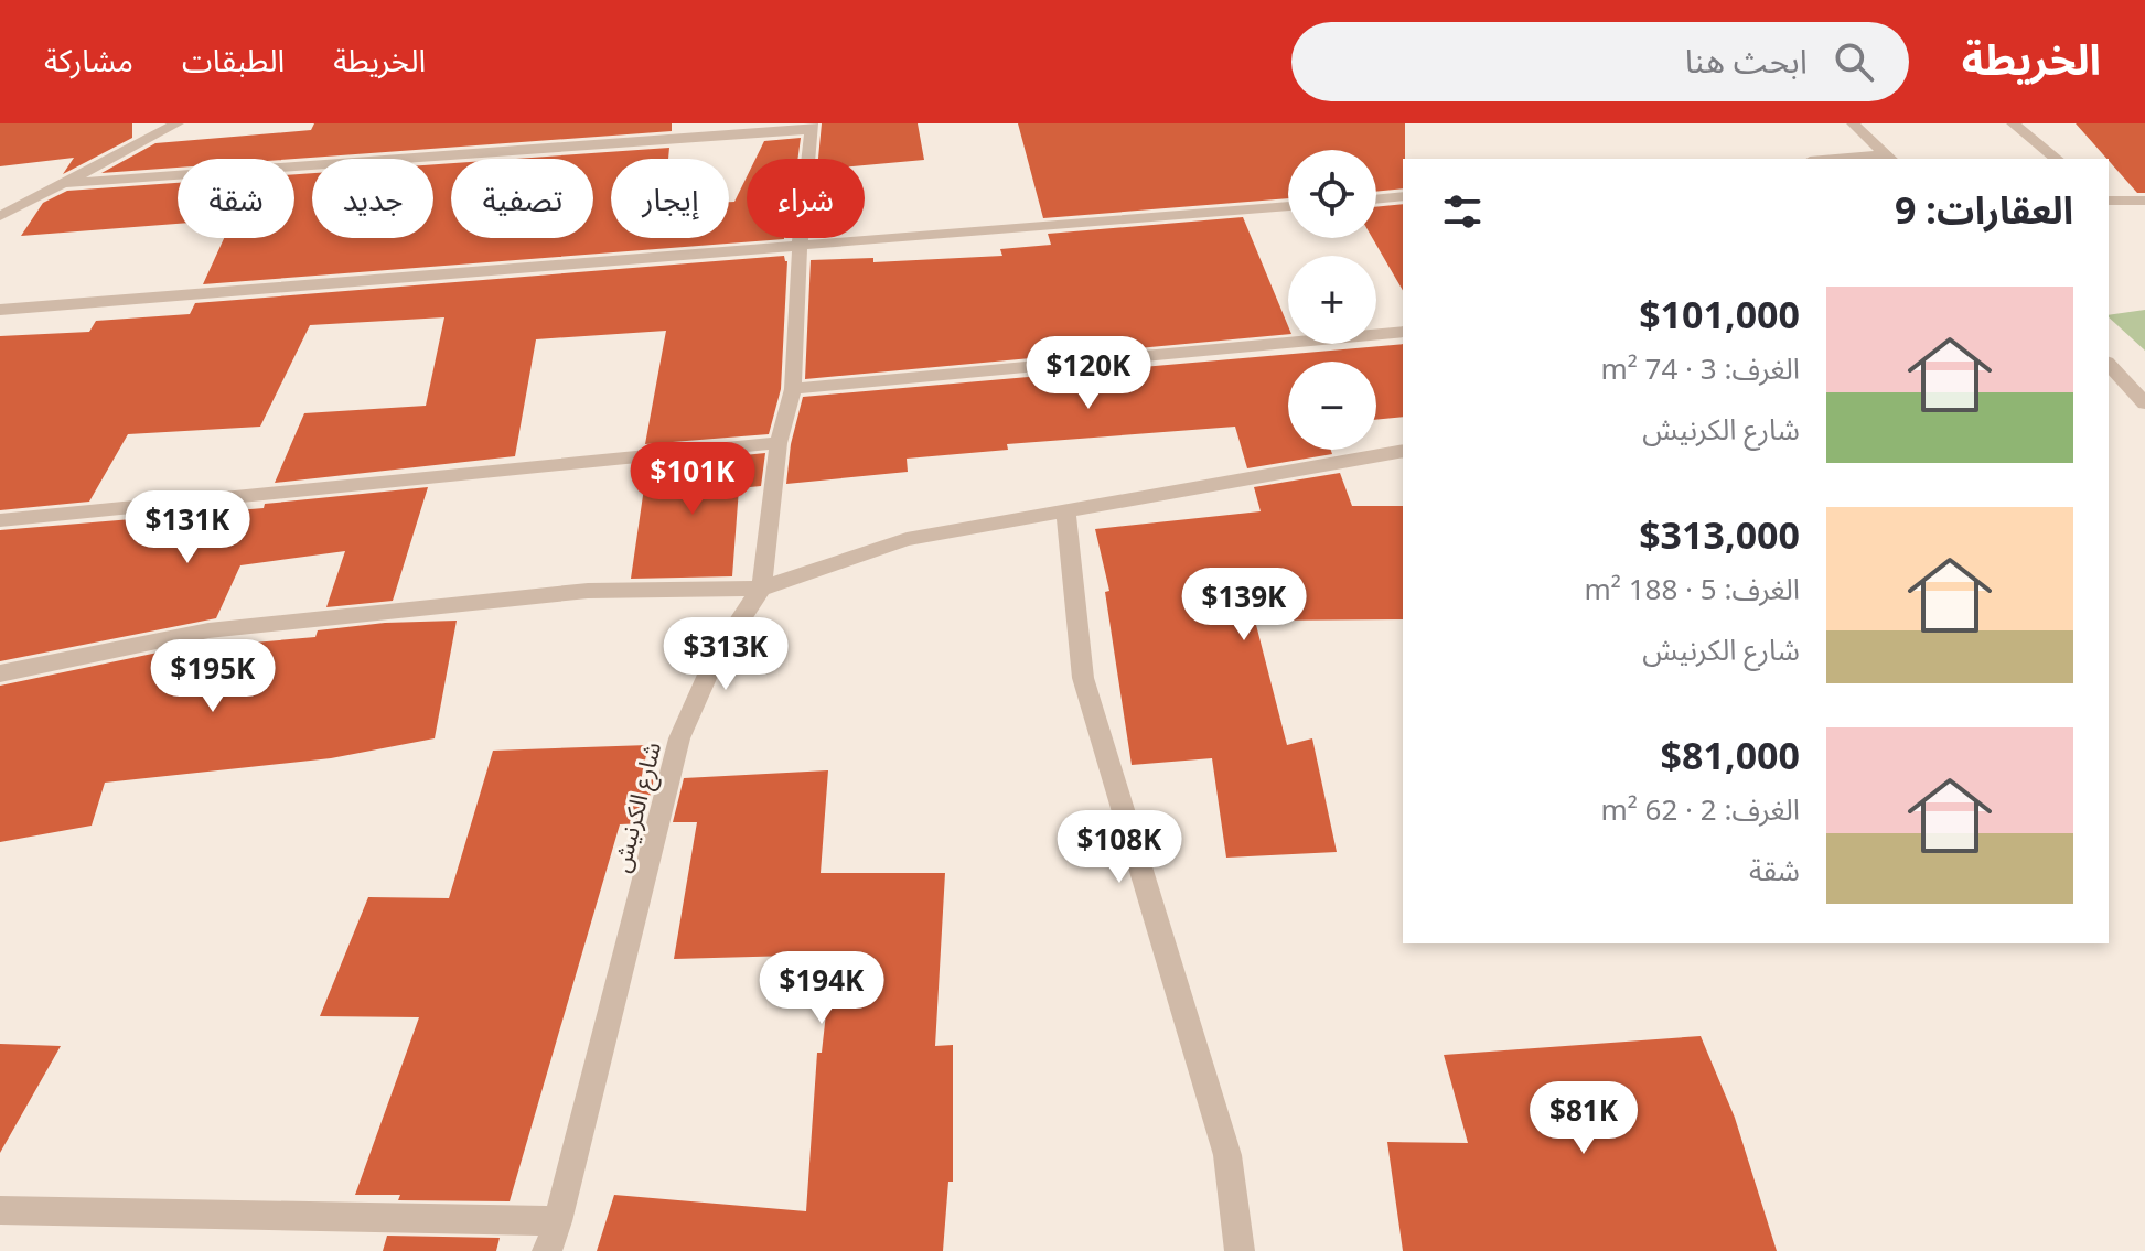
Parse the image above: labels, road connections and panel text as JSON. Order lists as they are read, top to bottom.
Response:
{
  "streets": {
    "street": ["شارع الكرنيش"]
  },
  "page": {
    "header": "الخريطة",
    "search": "ابحث هنا",
    "nav": ["الخريطة", "الطبقات", "مشاركة"],
    "map_buttons": ["+", "−"],
    "chip": [
      "شراء",
      "إيجار",
      "تصفية",
      "جديد",
      "شقة"
    ],
    "heading": "العقارات: 9",
    "list": [
      {
        "name": "$101,000",
        "note": "الغرف: 3 · 74 m² · شارع الكرنيش"
      },
      {
        "name": "$313,000",
        "note": "الغرف: 5 · 188 m² · شارع الكرنيش"
      },
      {
        "name": "$81,000",
        "note": "الغرف: 2 · 62 m² · شقة"
      }
    ],
    "price": [
      "$120K",
      "$101K",
      "$131K",
      "$139K",
      "$313K",
      "$195K",
      "$108K",
      "$194K",
      "$81K"
    ]
  }
}
